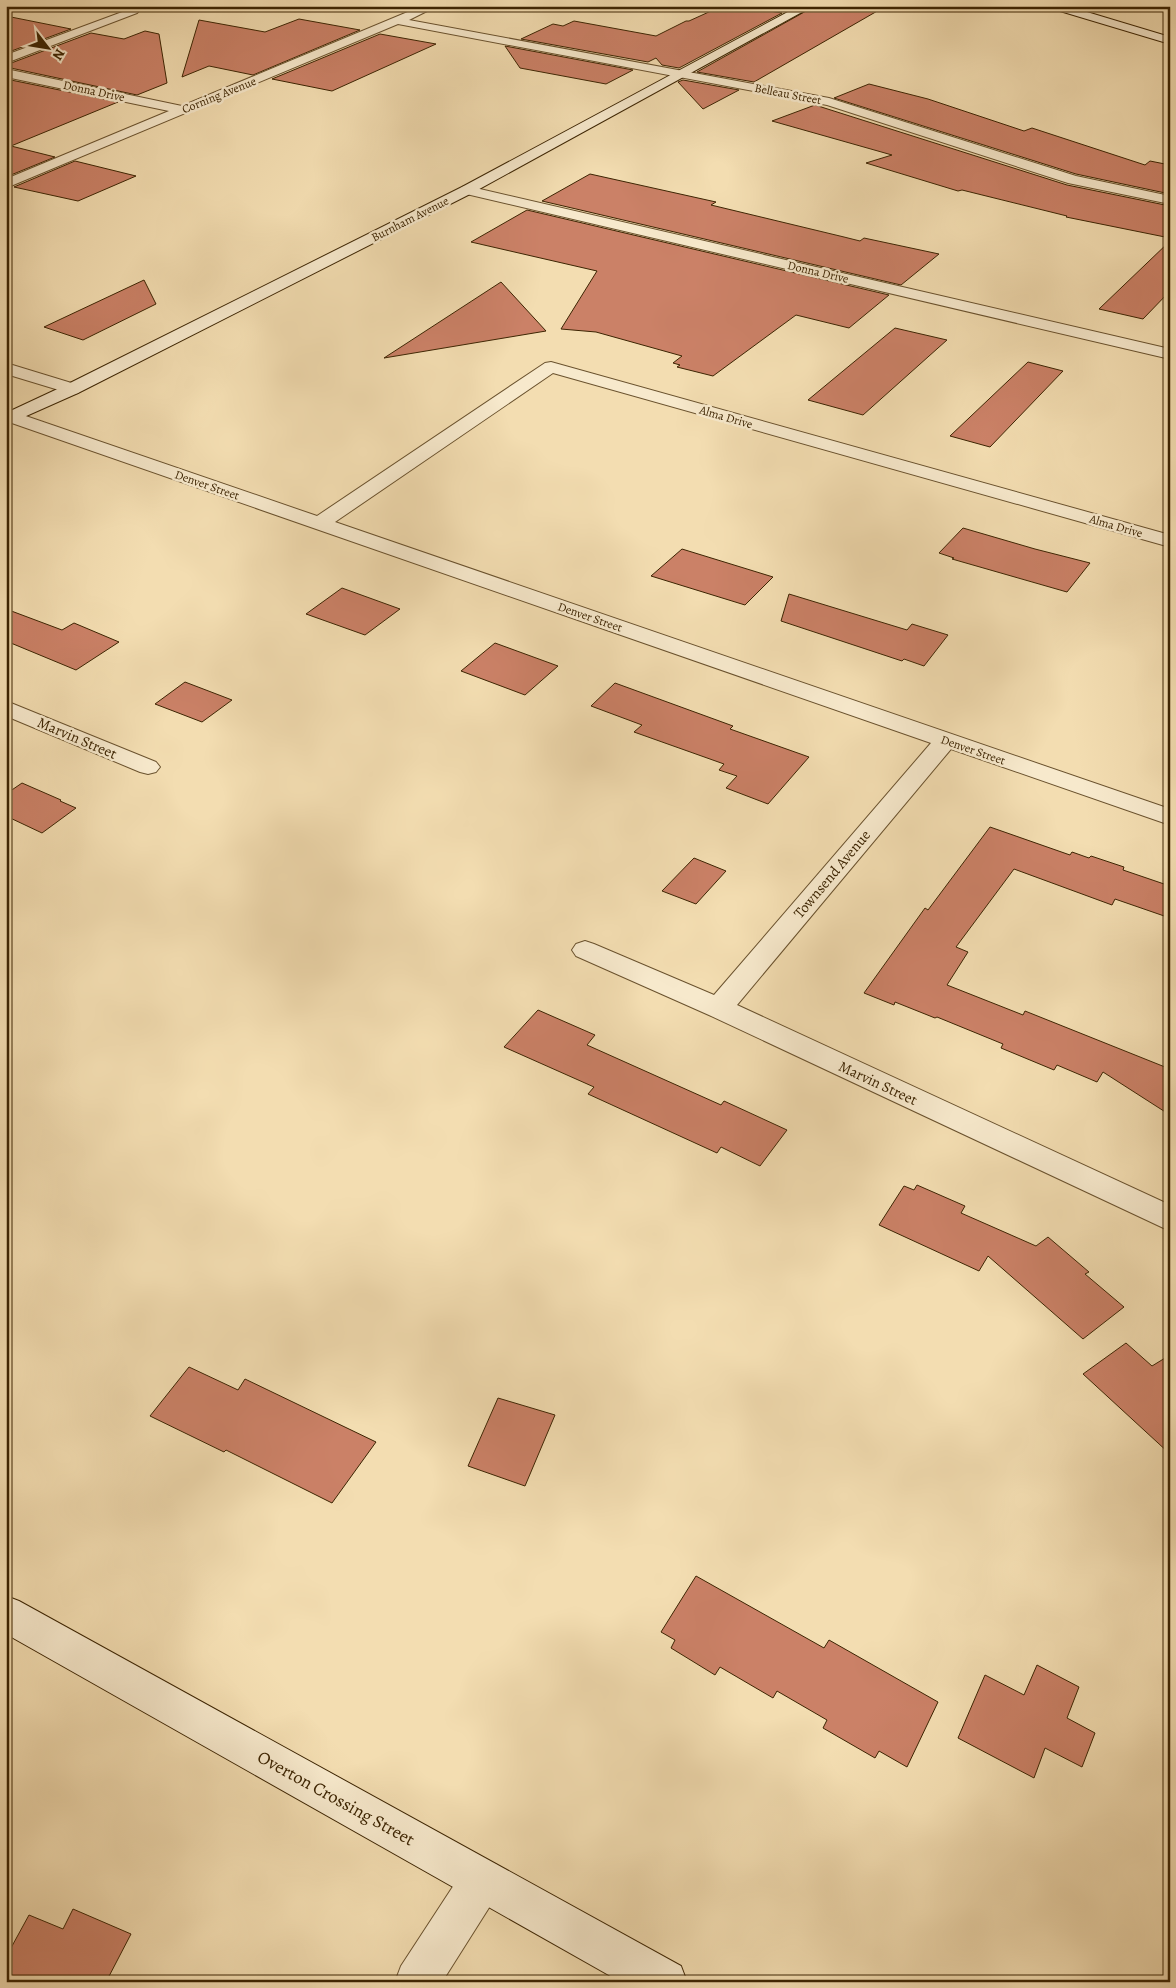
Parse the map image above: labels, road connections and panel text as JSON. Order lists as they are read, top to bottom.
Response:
{
  "streets": {
    "street": [
      "Donna Drive",
      "Belleau Street",
      "Corning Avenue",
      "Burnham Avenue",
      "Alma Drive",
      "Denver Street",
      "Marvin Street",
      "Townsend Avenue",
      "Overton Crossing Street"
    ]
  },
  "crossings": [
    ["Donna Drive", "Corning Avenue"],
    ["Donna Drive", "Burnham Avenue"],
    ["Belleau Street", "Corning Avenue"],
    ["Belleau Street", "Burnham Avenue"],
    ["Burnham Avenue", "Denver Street"],
    ["Alma Drive", "Denver Street"],
    ["Denver Street", "Townsend Avenue"],
    ["Marvin Street", "Townsend Avenue"]
  ],
  "north": "bottom right"
}
